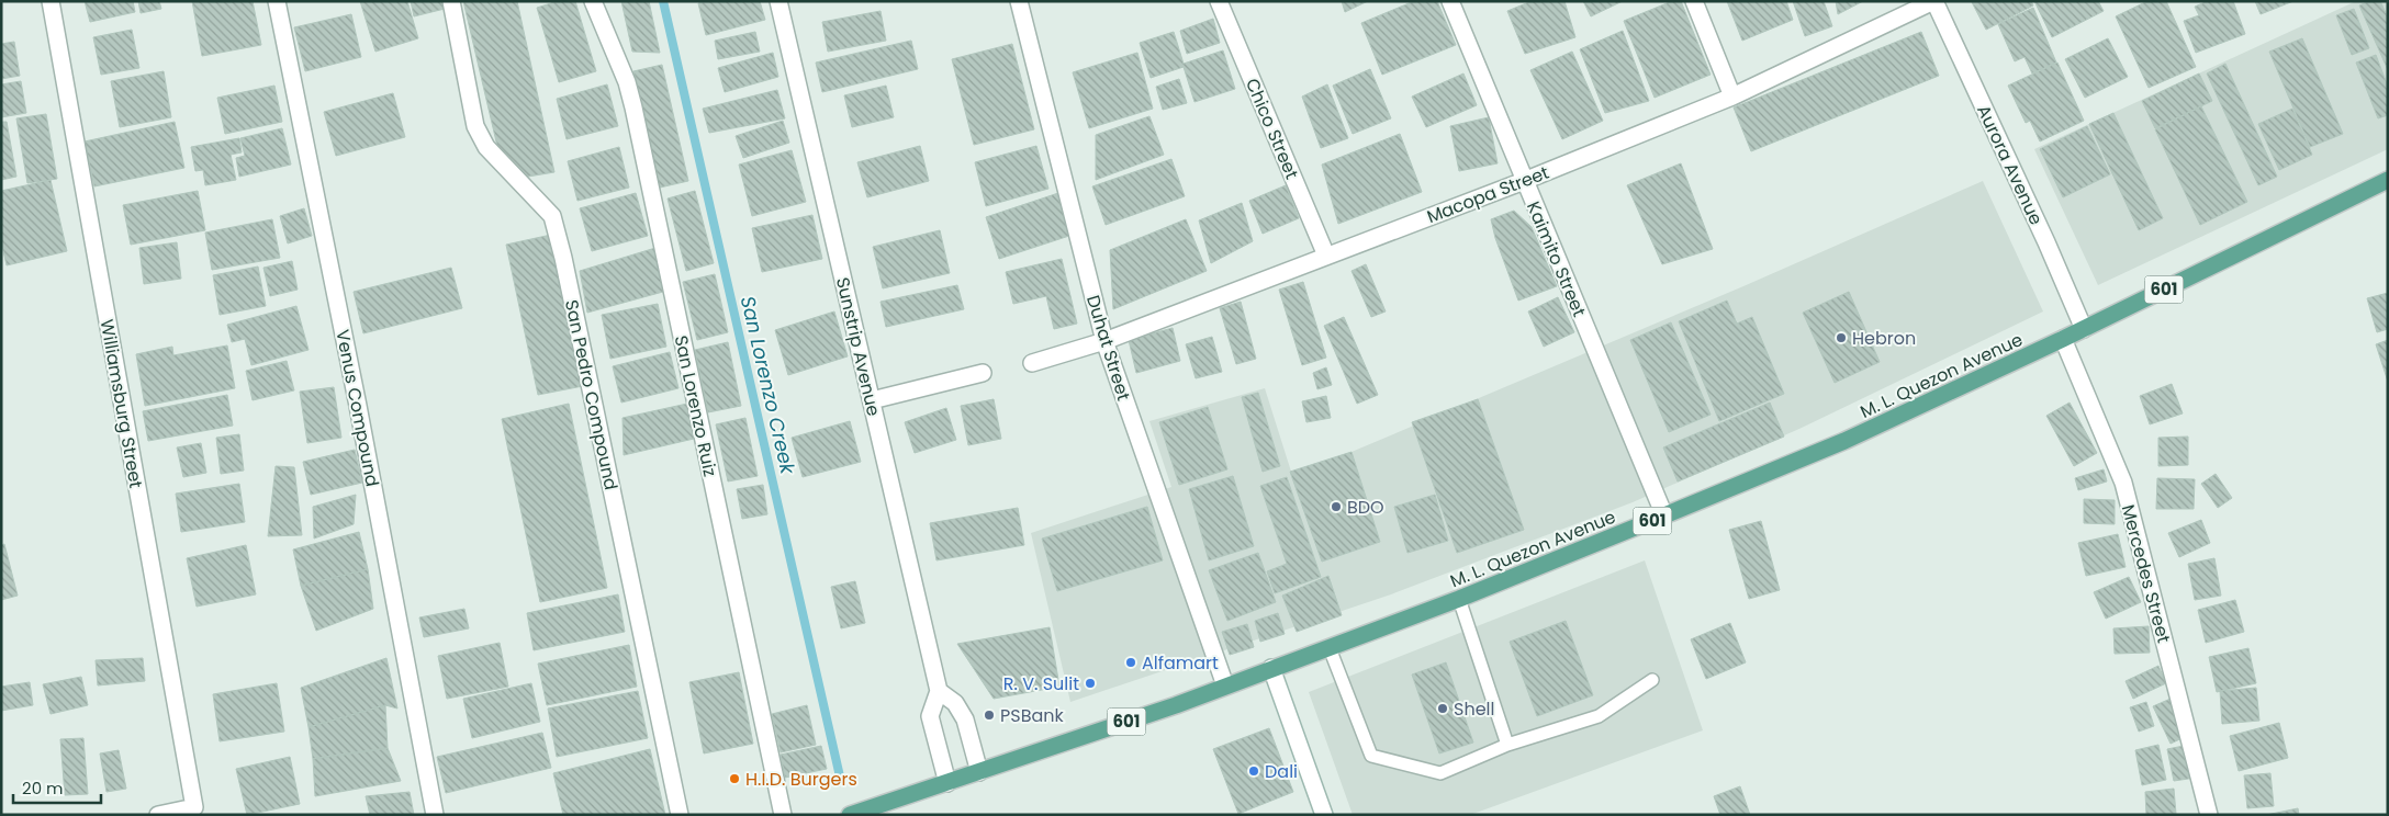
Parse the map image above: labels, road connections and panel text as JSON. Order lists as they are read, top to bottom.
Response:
{
  "streets": {
    "main road": ["601", "M. L. Quezon Avenue"],
    "street": [
      "Chico Street",
      "Aurora Avenue",
      "Macopa Street",
      "Kaimito Street",
      "Sunstrip Avenue",
      "Duhat Street",
      "San Pedro Compound",
      "Williamsburg Street",
      "San Lorenzo Ruiz",
      "Venus Compound",
      "Mercedes Street"
    ]
  },
  "crossings": [
    ["Chico Street", "Macopa Street"],
    ["Aurora Avenue", "Macopa Street"],
    ["Aurora Avenue", "M. L. Quezon Avenue"],
    ["Macopa Street", "Kaimito Street"],
    ["Macopa Street", "Duhat Street"],
    ["Kaimito Street", "M. L. Quezon Avenue"],
    ["Duhat Street", "M. L. Quezon Avenue"],
    ["M. L. Quezon Avenue", "Mercedes Street"]
  ],
  "water": ["San Lorenzo Creek"],
  "places": [
    "Hebron",
    "BDO",
    "Alfamart",
    "R. V. Sulit",
    "Shell",
    "PSBank",
    "Dali",
    "H.I.D. Burgers"
  ],
  "scale_bar": "20 m"
}
